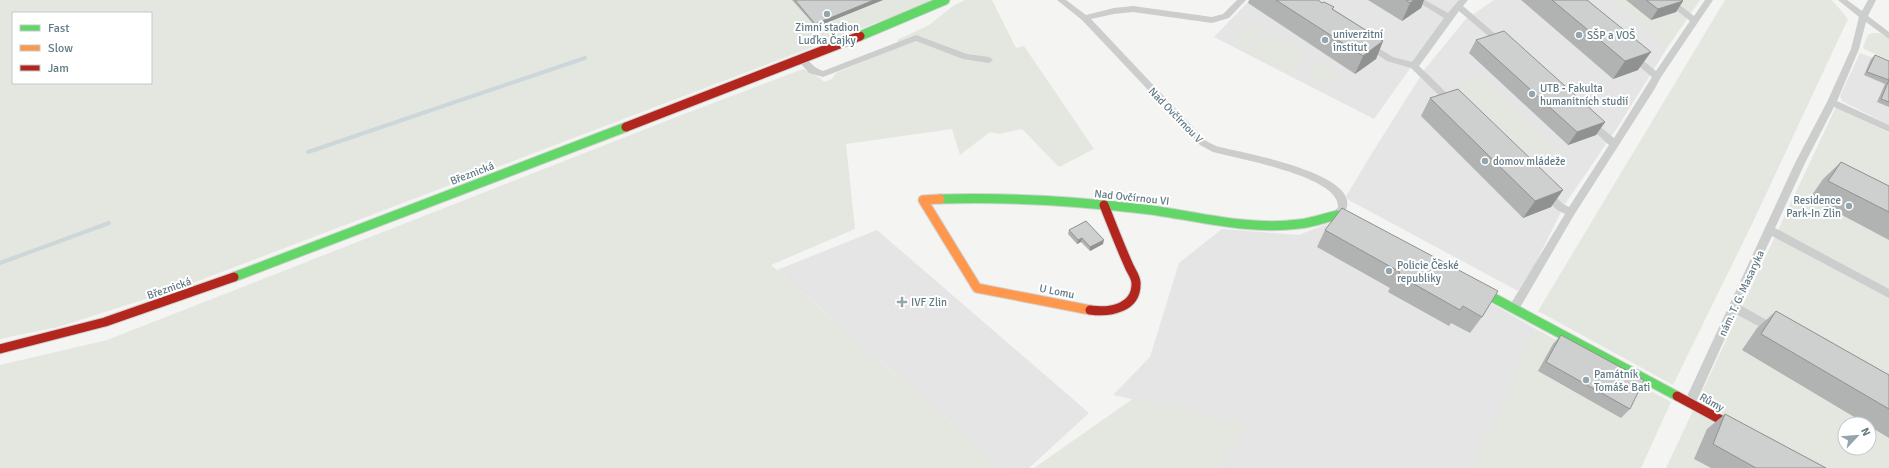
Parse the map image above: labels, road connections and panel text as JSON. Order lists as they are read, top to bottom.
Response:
{
  "streets": {
    "street": [
      "Nad Ovčírnou V",
      "Březnická",
      "Nad Ovčírnou VI",
      "U Lomu",
      "nám. T. G. Masaryka",
      "Růmy"
    ]
  },
  "crossings": [
    ["Nad Ovčírnou V", "Nad Ovčírnou VI"],
    ["Nad Ovčírnou VI", "U Lomu"],
    ["nám. T. G. Masaryka", "Růmy"]
  ],
  "places": {
    "other": [
      "Zimní stadion Luďka Čajky",
      "SŠP a VOŠ",
      "univerzitní institut",
      "UTB - Fakulta humanitních studií",
      "domov mládeže",
      "Residence Park-In Zlin",
      "Policie České republiky",
      "Památník Tomáše Bati"
    ],
    "health": ["IVF Zlin"]
  },
  "legend": ["Fast", "Slow", "Jam"],
  "north": "top right"
}
